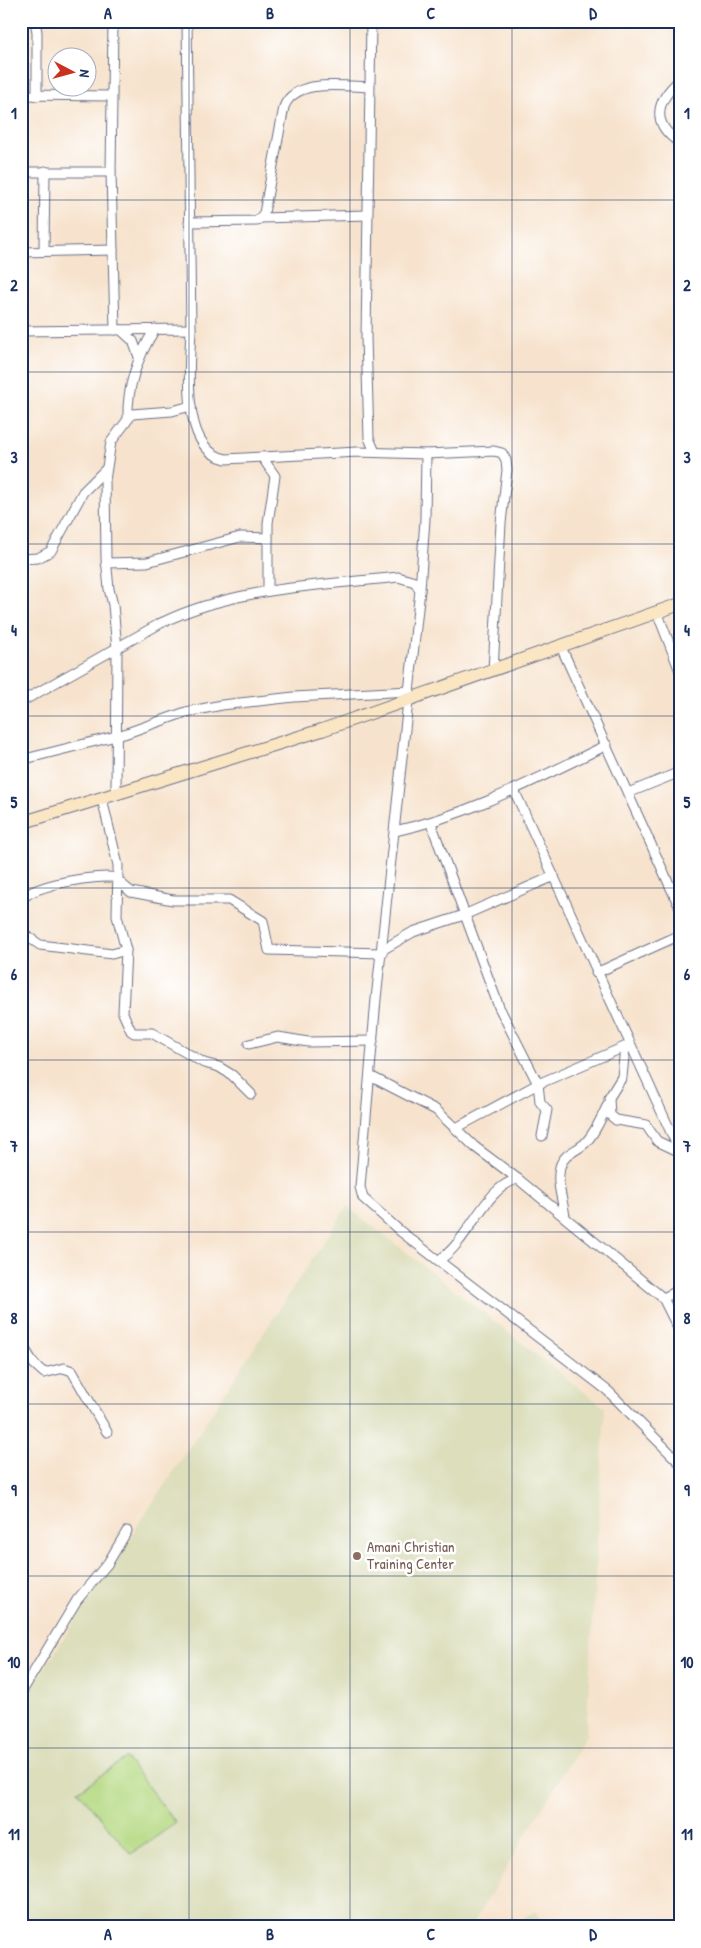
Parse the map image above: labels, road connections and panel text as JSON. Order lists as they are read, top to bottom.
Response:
{
  "places": ["Amani Christian Training Center"],
  "north": "right",
  "grid": {
    "columns": [
      "A",
      "B",
      "C",
      "D"
    ],
    "rows": [
      "1",
      "2",
      "3",
      "4",
      "5",
      "6",
      "7",
      "8",
      "9",
      "10",
      "11"
    ]
  }
}
